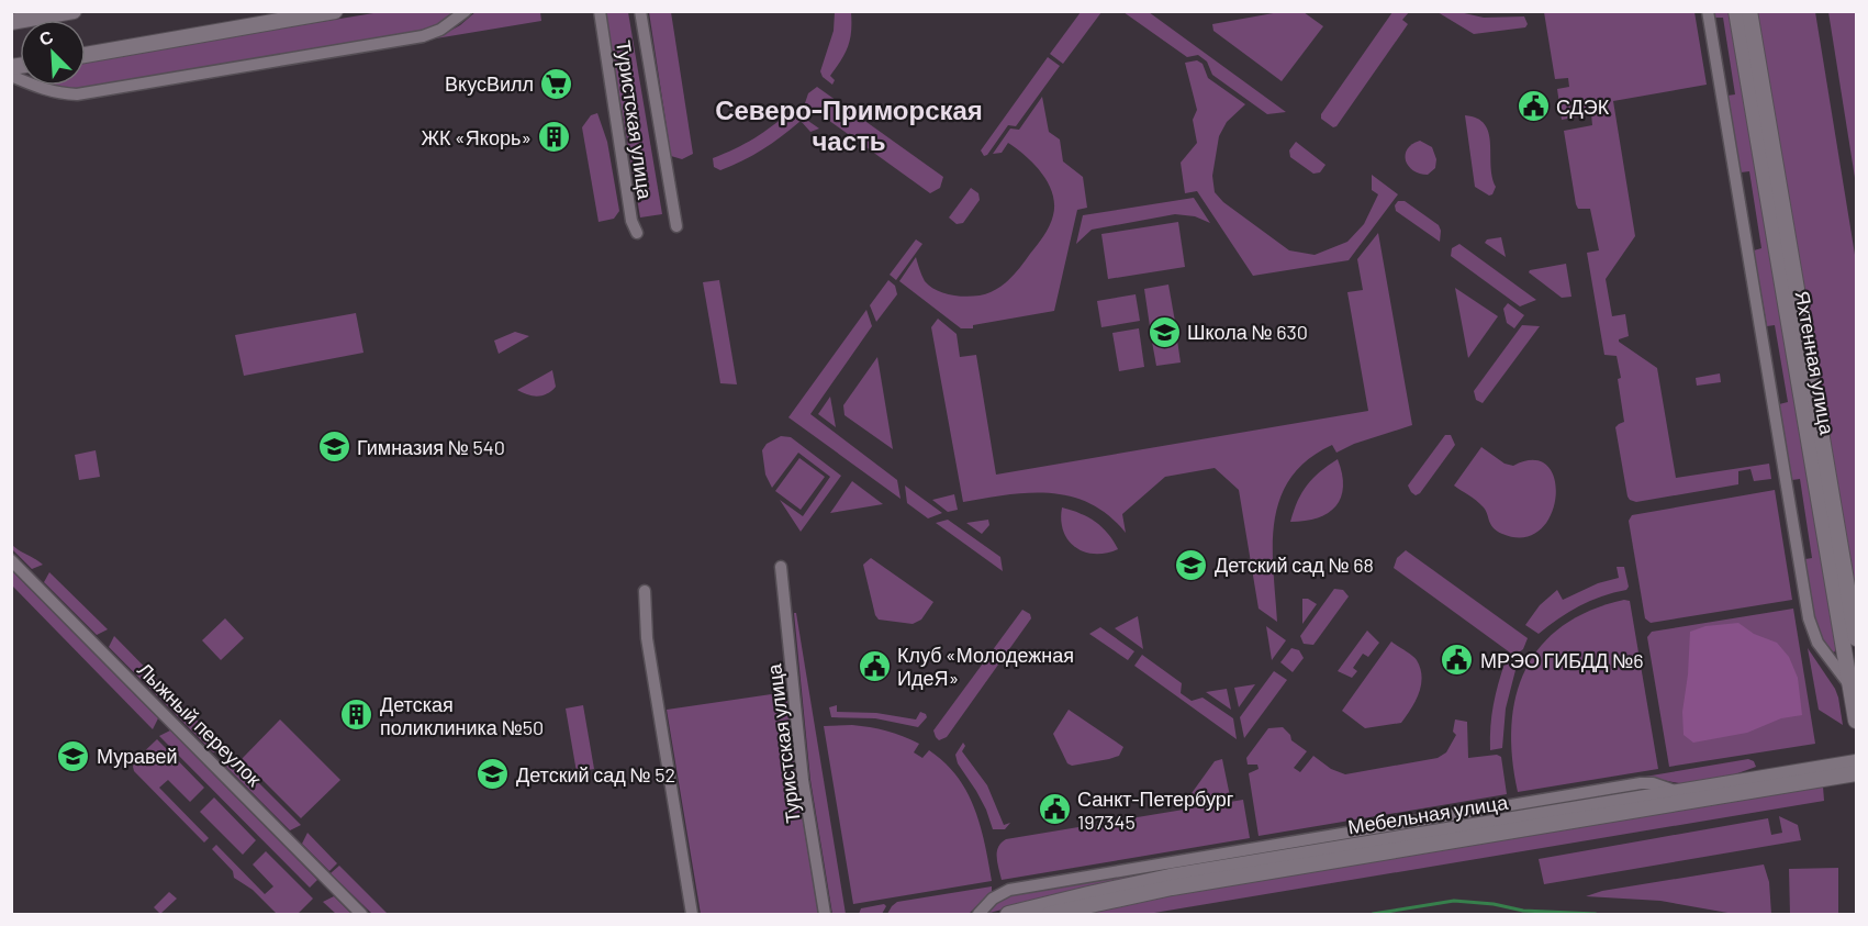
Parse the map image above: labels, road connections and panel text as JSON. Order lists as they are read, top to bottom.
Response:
{
  "streets": {
    "street": [
      "Туристская улица",
      "Яхтенная улица",
      "Лыжный переулок",
      "Мебельная улица"
    ]
  },
  "districts": ["Северо-Приморская часть"],
  "places": {
    "supermarket": ["ВкусВилл"],
    "public building": [
      "СДЭК",
      "МРЭО ГИБДД №6",
      "Клуб «Молодежная ИдеЯ»",
      "Санкт-Петербург 197345"
    ],
    "building": ["ЖК «Якорь»", "Детская поликлиника №50"],
    "school or university": [
      "Школа № 630",
      "Гимназия № 540",
      "Детский сад № 68",
      "Муравей",
      "Детский сад № 52"
    ]
  },
  "north": "top left"
}
